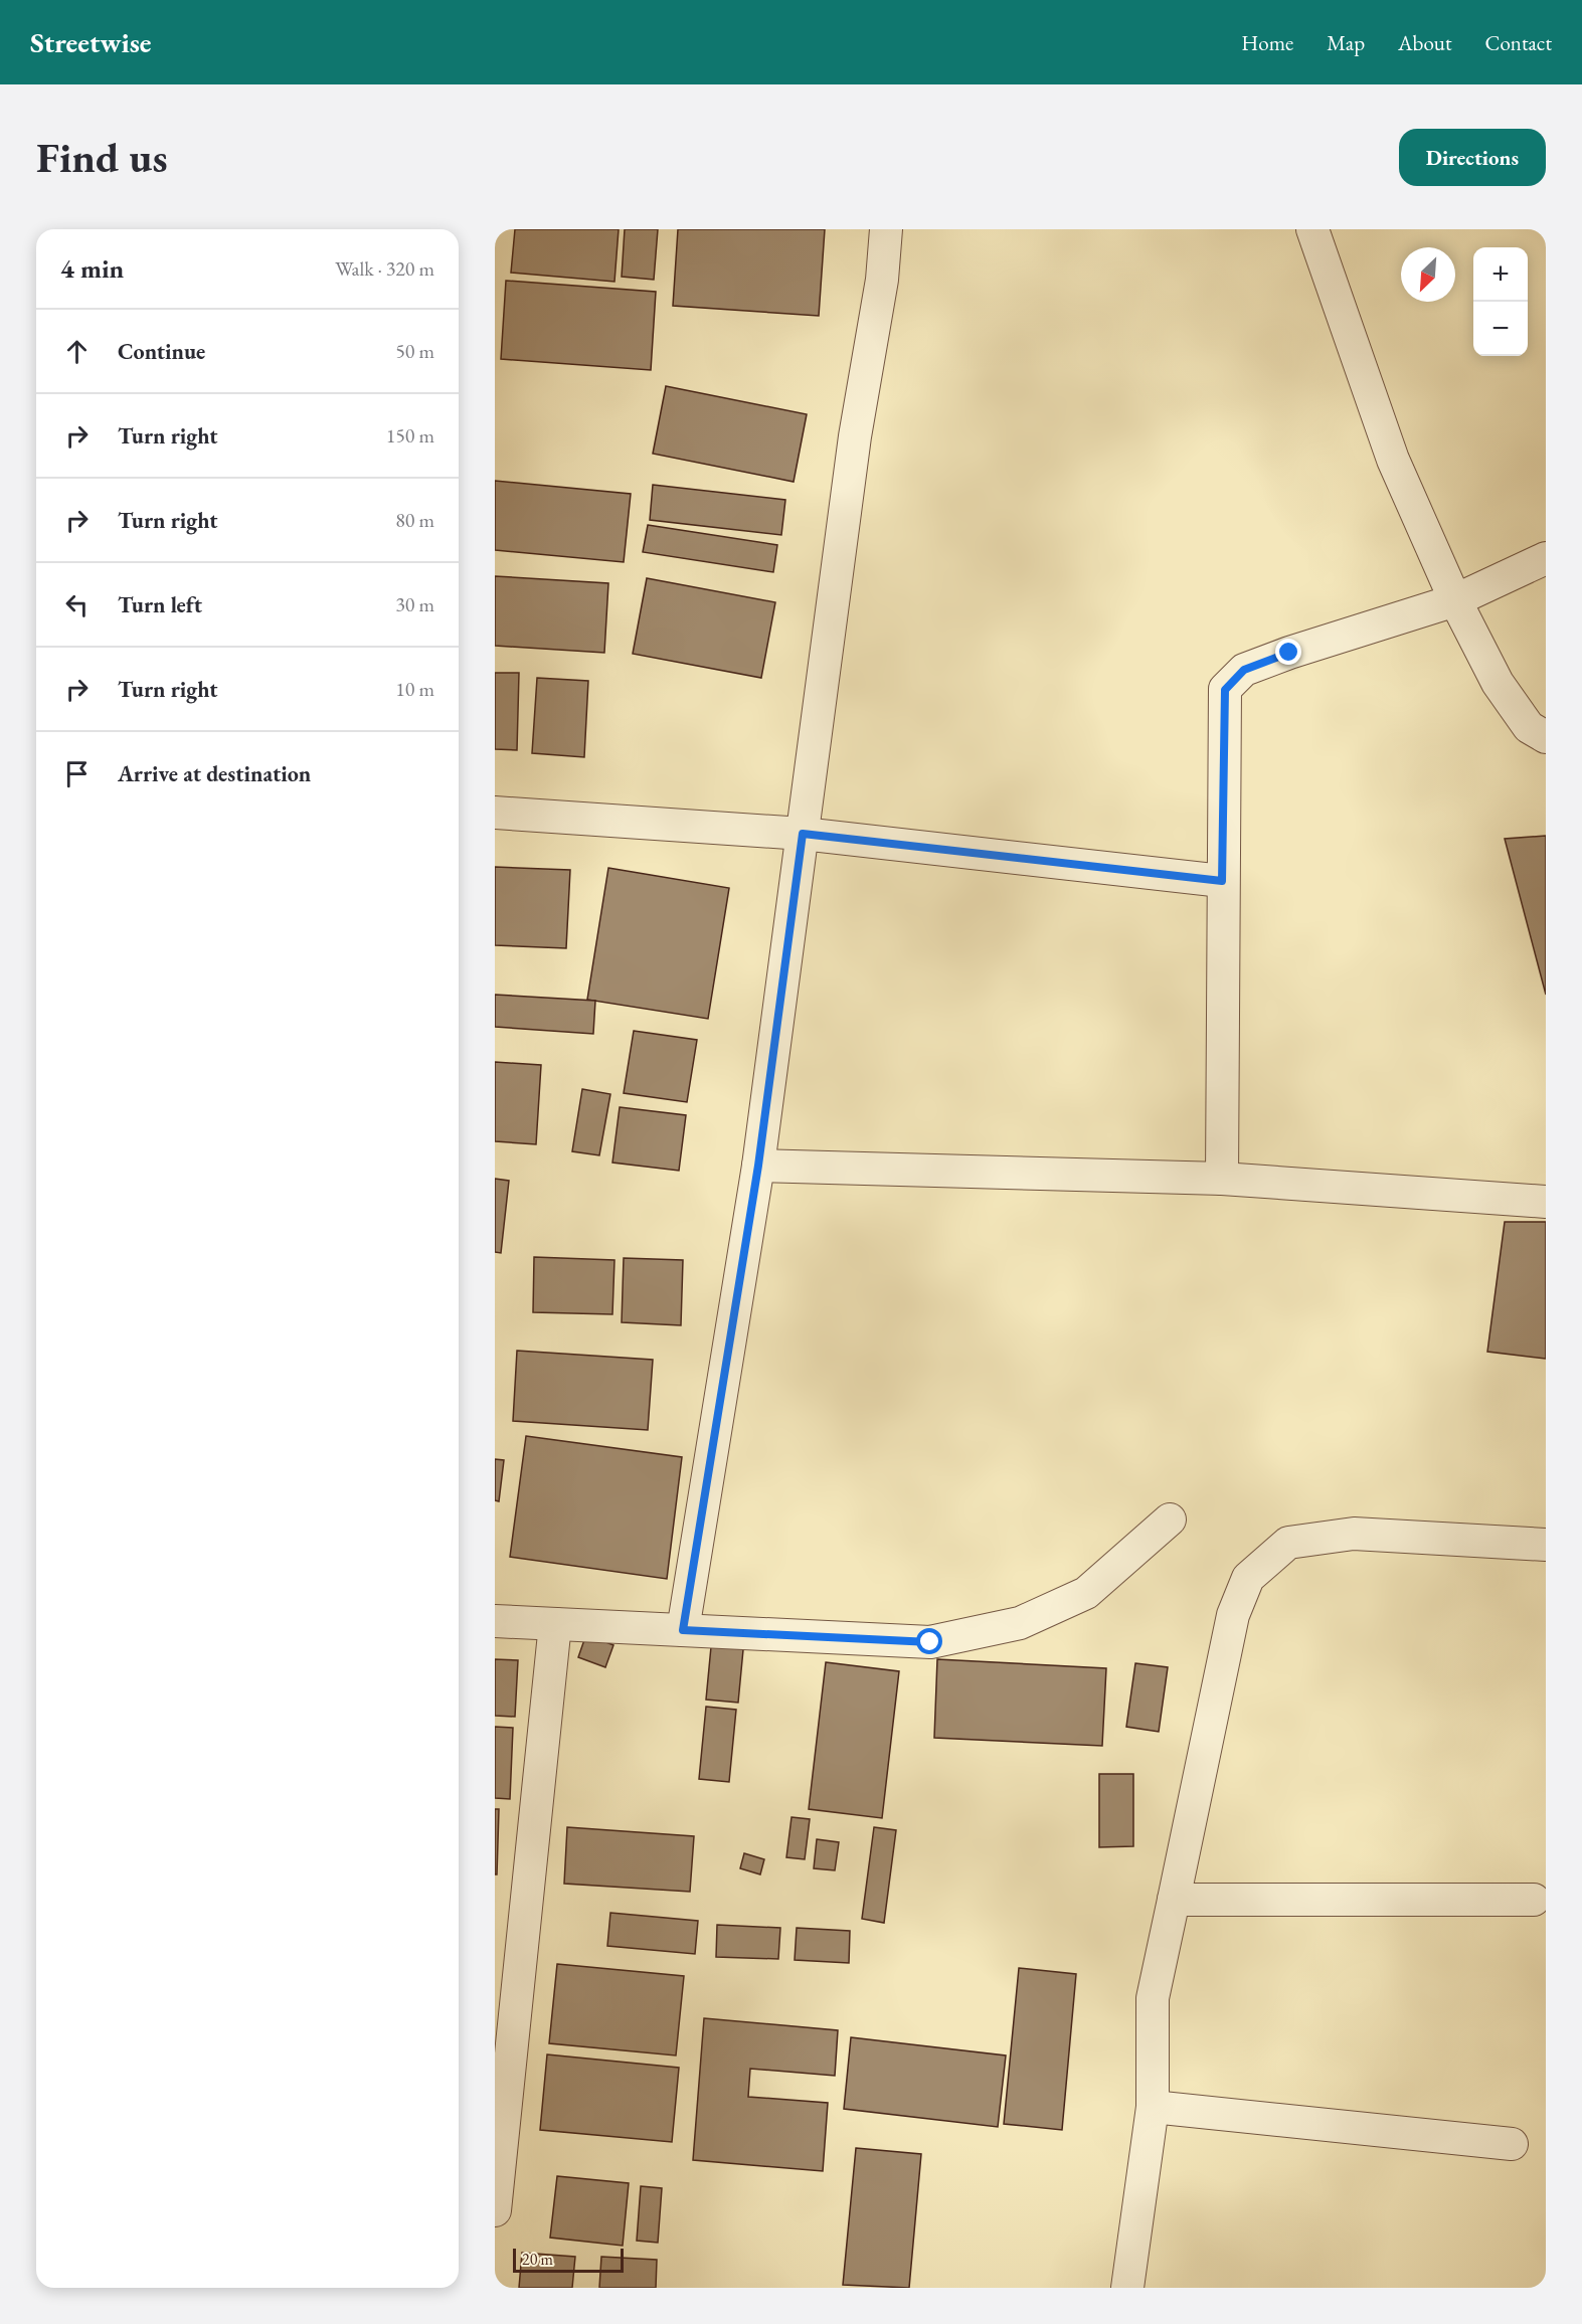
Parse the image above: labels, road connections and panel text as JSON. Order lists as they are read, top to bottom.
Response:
{
  "scale_bar": "20 m",
  "north": "bottom left",
  "page": {
    "header": "Streetwise",
    "nav": [
      "Home",
      "Map",
      "About",
      "Contact"
    ],
    "buttons": "Directions",
    "title": "Find us",
    "heading": ["4 min", "Walk · 320 m"],
    "map_buttons": ["+", "−"],
    "list": [
      ["Continue", "50 m"],
      ["Turn right", "150 m"],
      ["Turn right", "80 m"],
      ["Turn left", "30 m"],
      ["Turn right", "10 m"],
      "Arrive at destination"
    ],
    "scale": "20 m"
  }
}
